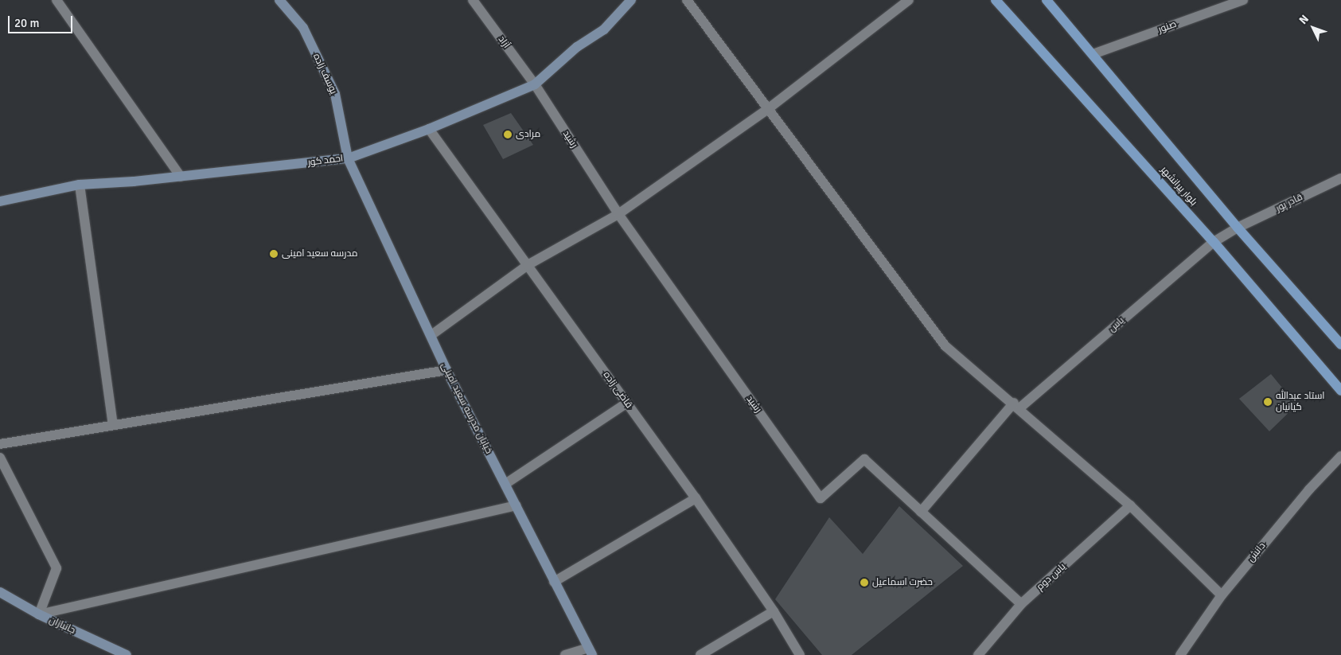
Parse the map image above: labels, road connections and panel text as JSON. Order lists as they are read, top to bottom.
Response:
{
  "streets": {
    "main road": ["بلوار پیرانشهر"],
    "street": [
      "صنور",
      "آزاد",
      "یوسف زاده",
      "رشید",
      "احمد کور",
      "قادر پور",
      "یاس",
      "قاضی زاده",
      "خیابان مدرسه سعید امینی",
      "دانش",
      "یاس دوم",
      "جانبازان"
    ]
  },
  "crossings": [
    ["صنور", "بلوار پیرانشهر"],
    ["آزاد", "رشید"],
    ["آزاد", "احمد کور"],
    ["یوسف زاده", "احمد کور"],
    ["یوسف زاده", "خیابان مدرسه سعید امینی"],
    ["رشید", "احمد کور"],
    ["رشید", "یاس"],
    ["رشید", "یاس دوم"],
    ["احمد کور", "قاضی زاده"],
    ["احمد کور", "خیابان مدرسه سعید امینی"],
    ["بلوار پیرانشهر", "قادر پور"],
    ["بلوار پیرانشهر", "یاس"],
    ["قادر پور", "یاس"]
  ],
  "places": [
    "مرادی",
    "مدرسه سعید امینی",
    "استاد عبدالله کیانیان",
    "حضرت اسماعیل"
  ],
  "scale_bar": "20 m",
  "north": "top left"
}
